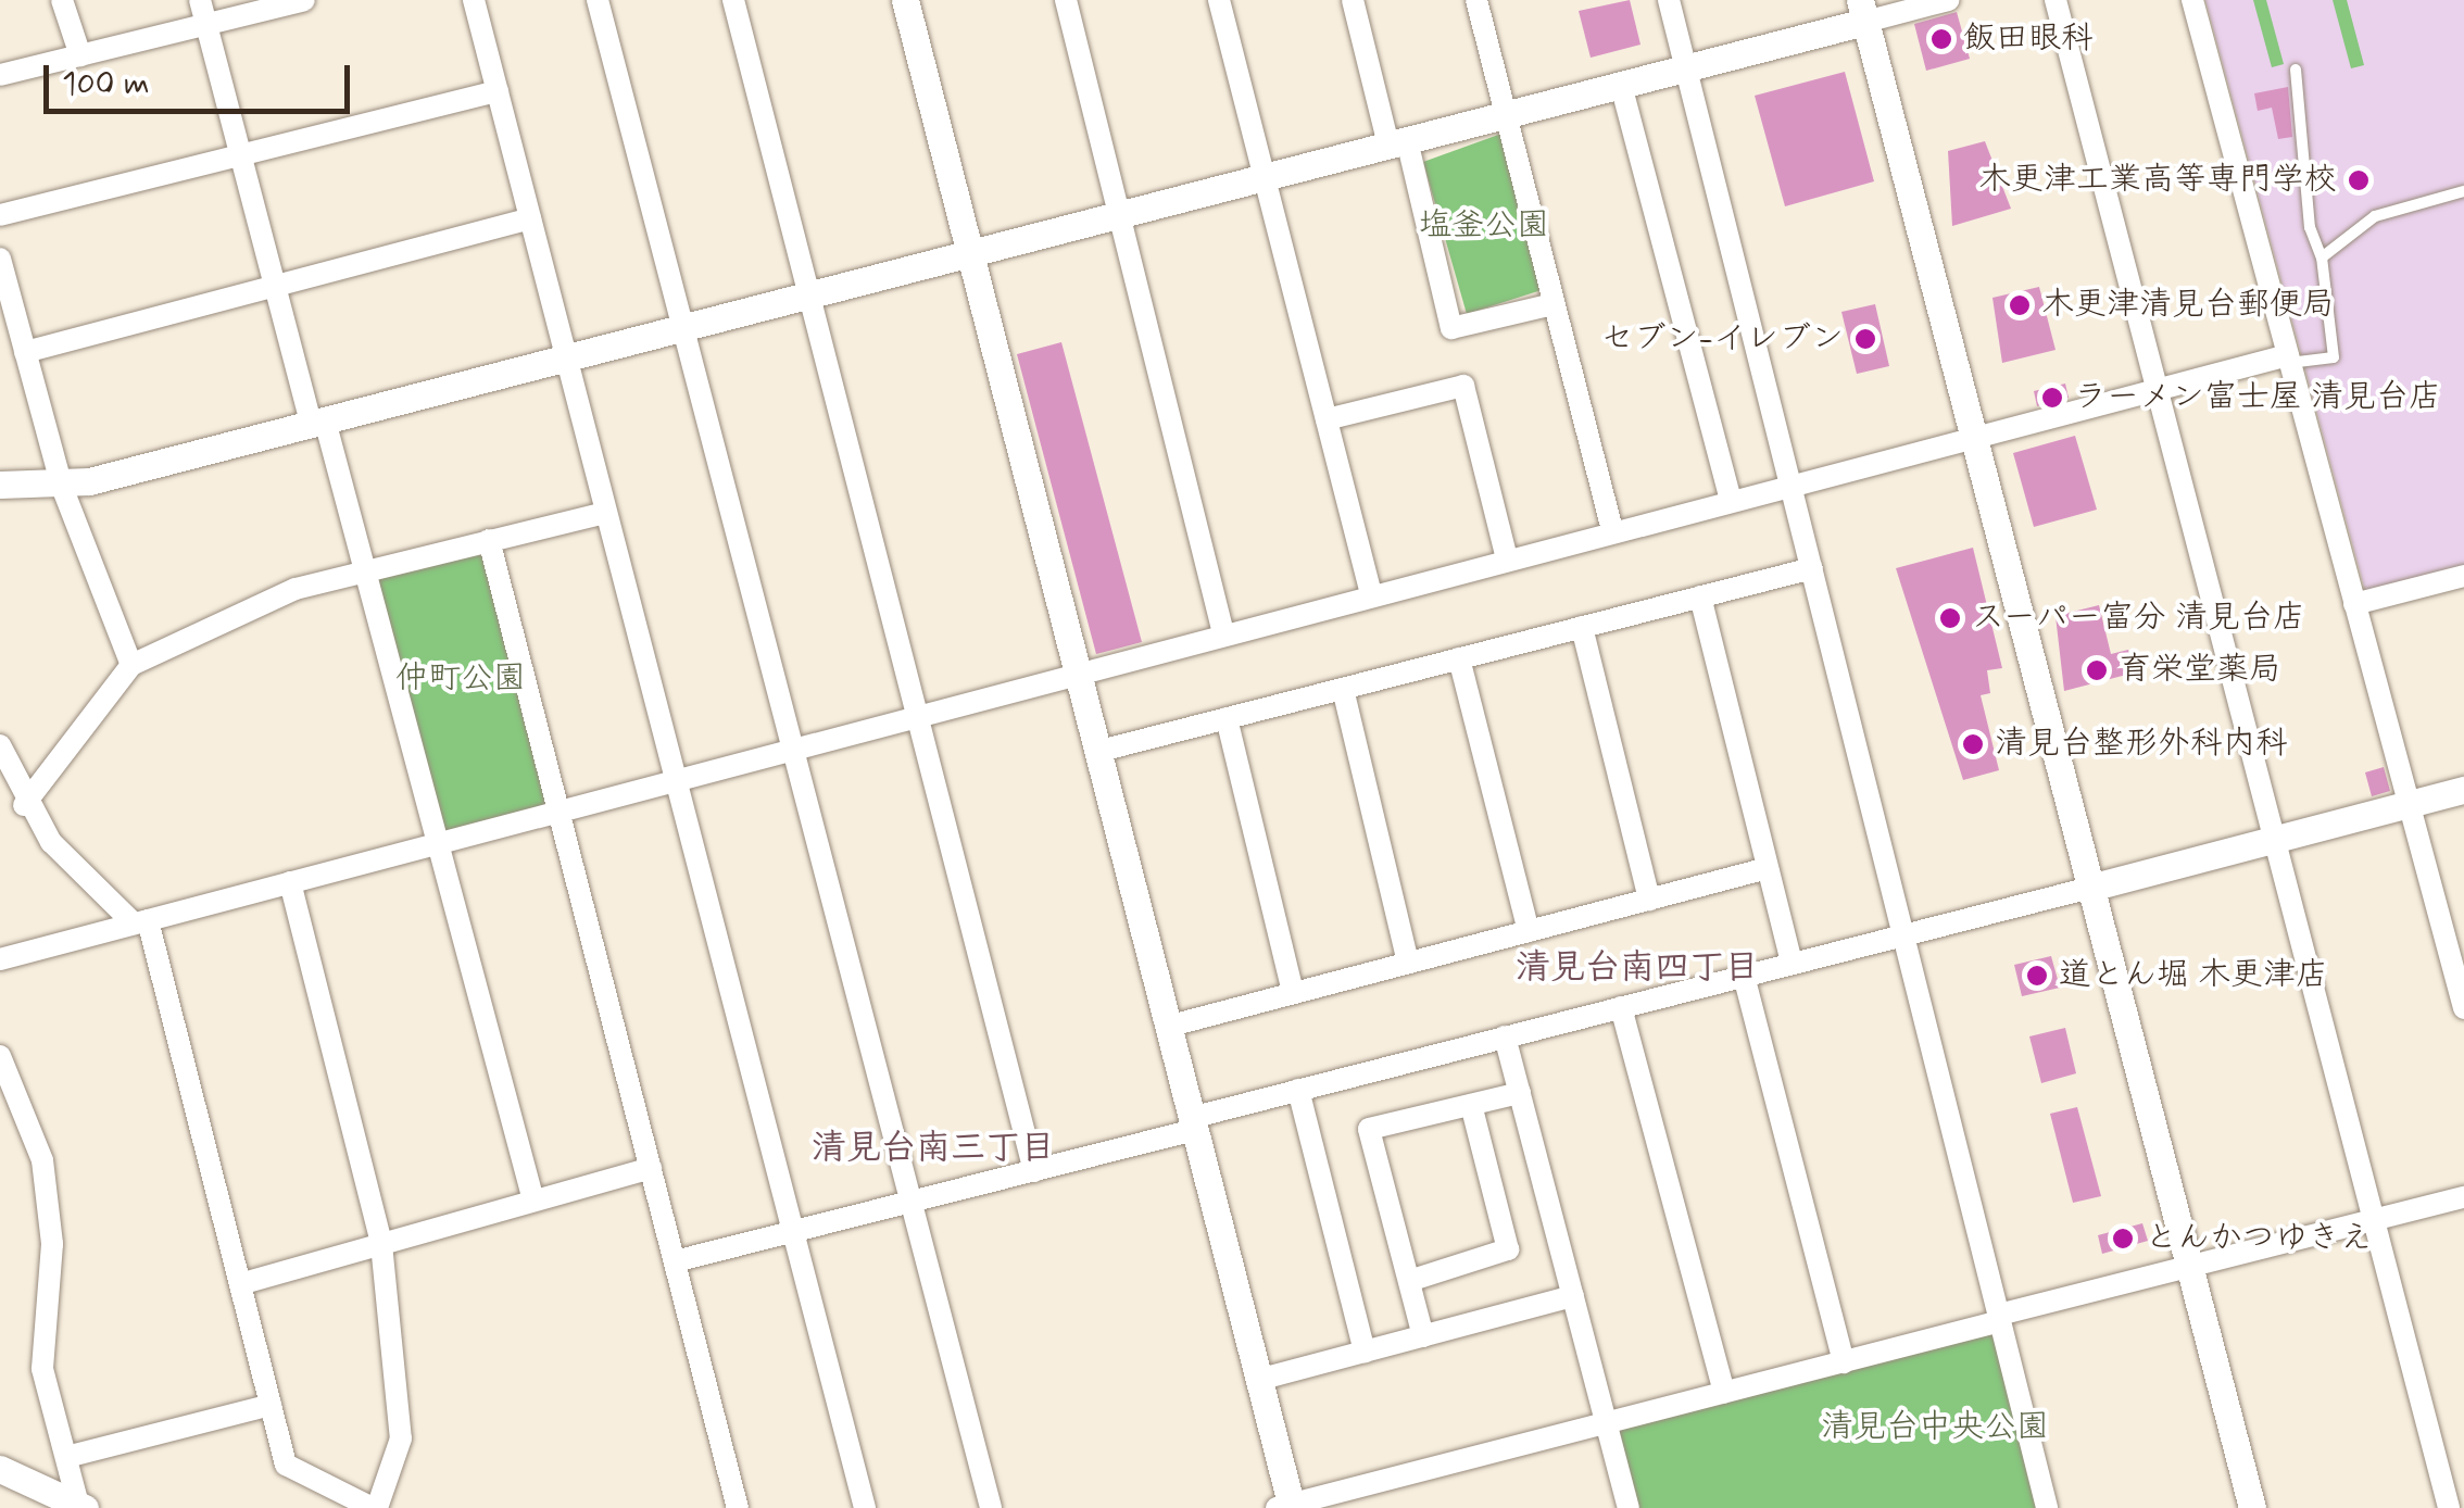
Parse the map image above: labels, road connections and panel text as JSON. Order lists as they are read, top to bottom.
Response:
{
  "districts": ["清見台南四丁目", "清見台南三丁目"],
  "parks": ["塩釜公園", "仲町公園", "清見台中央公園"],
  "places": [
    "飯田眼科",
    "木更津工業高等専門学校",
    "木更津清見台郵便局",
    "セブン-イレブン",
    "ラーメン富士屋 清見台店",
    "スーパー富分 清見台店",
    "育栄堂薬局",
    "清見台整形外科内科",
    "道とん堀 木更津店",
    "とんかつゆきえ"
  ],
  "scale_bar": "100 m"
}
